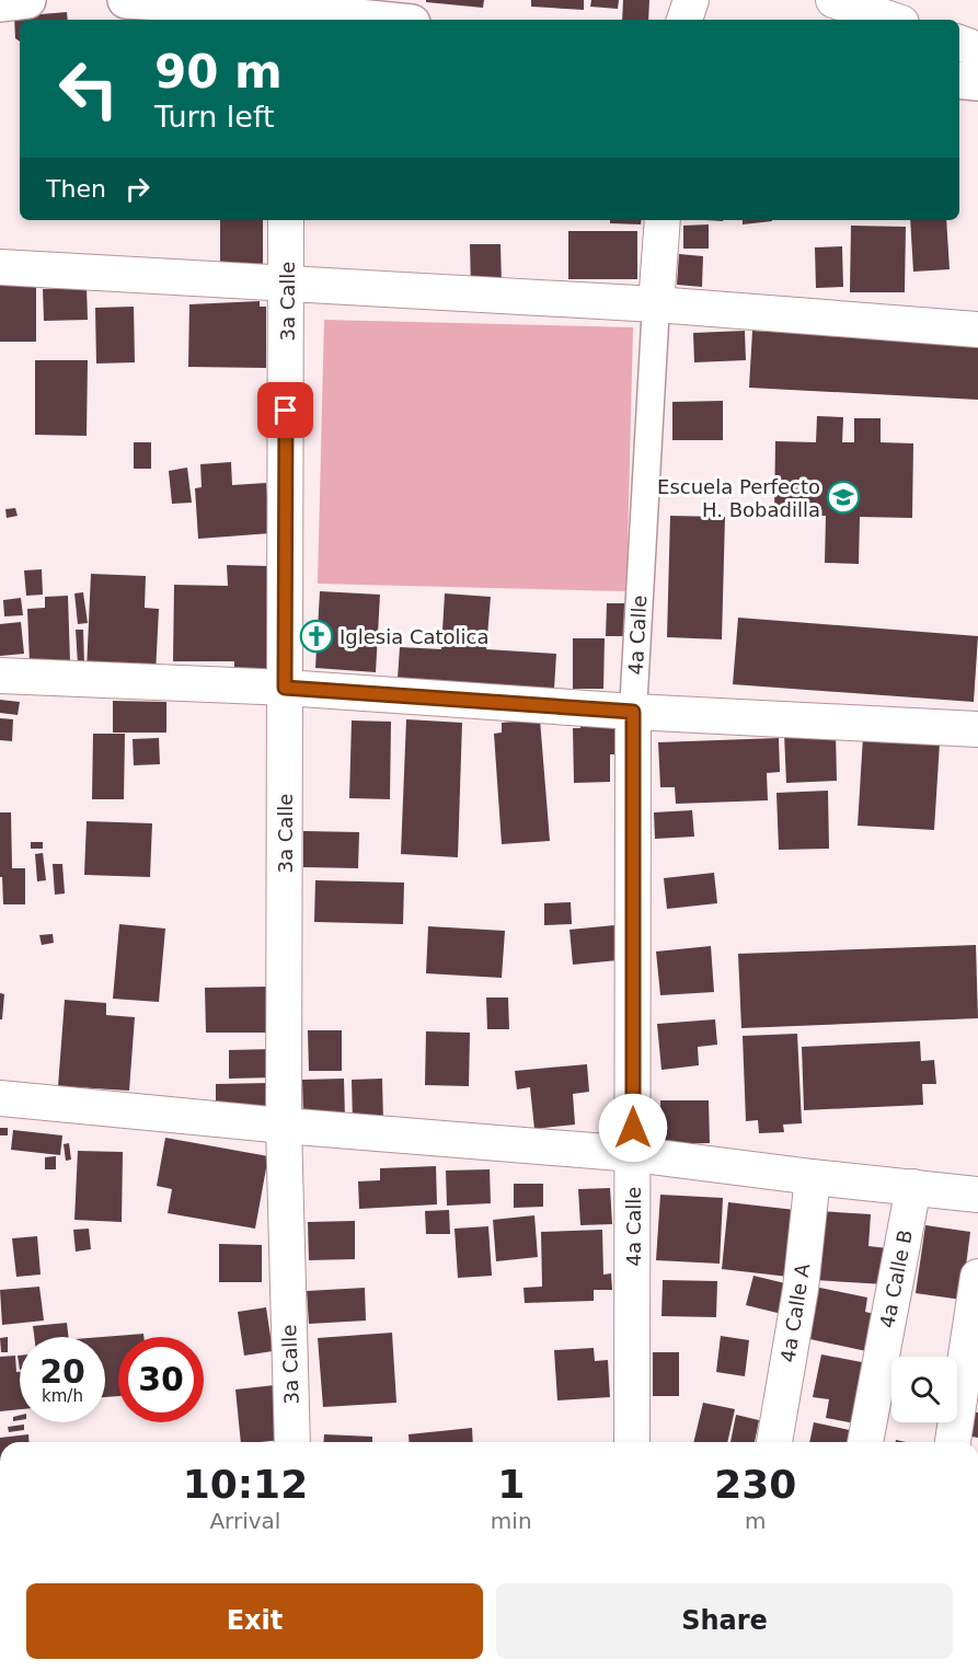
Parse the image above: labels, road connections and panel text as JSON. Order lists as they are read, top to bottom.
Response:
{
  "streets": {
    "street": [
      "3a Calle",
      "4a Calle",
      "4a Calle B",
      "4a Calle A"
    ]
  },
  "places": {
    "school or university": ["Escuela Perfecto H. Bobadilla"],
    "church": ["Iglesia Catolica"]
  },
  "page": {
    "turn": ["90 m", "Turn left"],
    "then": "Then",
    "speed": "20 km/h",
    "limit": "30",
    "eta": [
      "10:12",
      "Arrival",
      "1",
      "min",
      "230",
      "m"
    ],
    "buttons": ["Exit", "Share"]
  }
}
